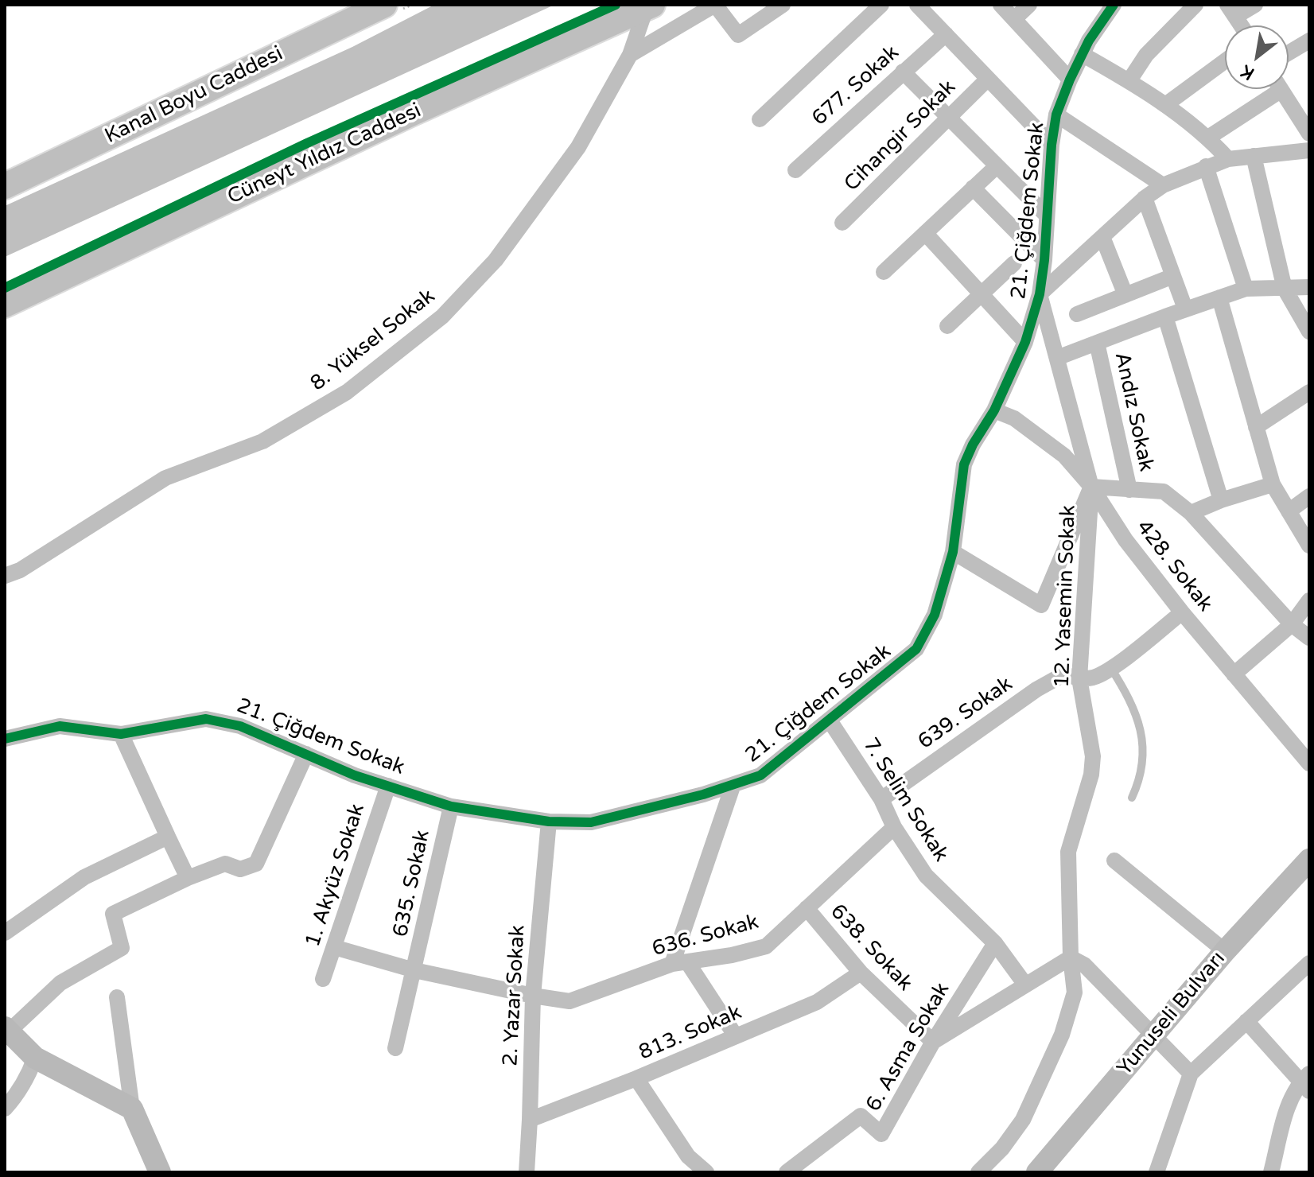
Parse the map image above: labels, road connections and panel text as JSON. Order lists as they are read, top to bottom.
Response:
{
  "streets": {
    "main road": ["Kanal Boyu Caddesi", "Cüneyt Yıldız Caddesi", "Yunuseli Bulvarı"],
    "street": [
      "677. Sokak",
      "Cihangir Sokak",
      "21. Çiğdem Sokak",
      "8. Yüksel Sokak",
      "Andız Sokak",
      "428. Sokak",
      "12. Yasemin Sokak",
      "639. Sokak",
      "7. Selim Sokak",
      "1. Akyüz Sokak",
      "635. Sokak",
      "636. Sokak",
      "638. Sokak",
      "2. Yazar Sokak",
      "813. Sokak",
      "6. Asma Sokak"
    ]
  },
  "crossings": [
    ["Cüneyt Yıldız Caddesi", "8. Yüksel Sokak"],
    ["21. Çiğdem Sokak", "428. Sokak"],
    ["21. Çiğdem Sokak", "7. Selim Sokak"],
    ["21. Çiğdem Sokak", "1. Akyüz Sokak"],
    ["21. Çiğdem Sokak", "635. Sokak"],
    ["21. Çiğdem Sokak", "2. Yazar Sokak"],
    ["428. Sokak", "12. Yasemin Sokak"],
    ["428. Sokak", "639. Sokak"],
    ["12. Yasemin Sokak", "639. Sokak"],
    ["639. Sokak", "7. Selim Sokak"],
    ["7. Selim Sokak", "636. Sokak"],
    ["7. Selim Sokak", "6. Asma Sokak"],
    ["1. Akyüz Sokak", "635. Sokak"],
    ["635. Sokak", "636. Sokak"],
    ["636. Sokak", "638. Sokak"],
    ["636. Sokak", "2. Yazar Sokak"],
    ["638. Sokak", "813. Sokak"],
    ["638. Sokak", "6. Asma Sokak"],
    ["2. Yazar Sokak", "813. Sokak"]
  ],
  "north": "bottom left"
}
